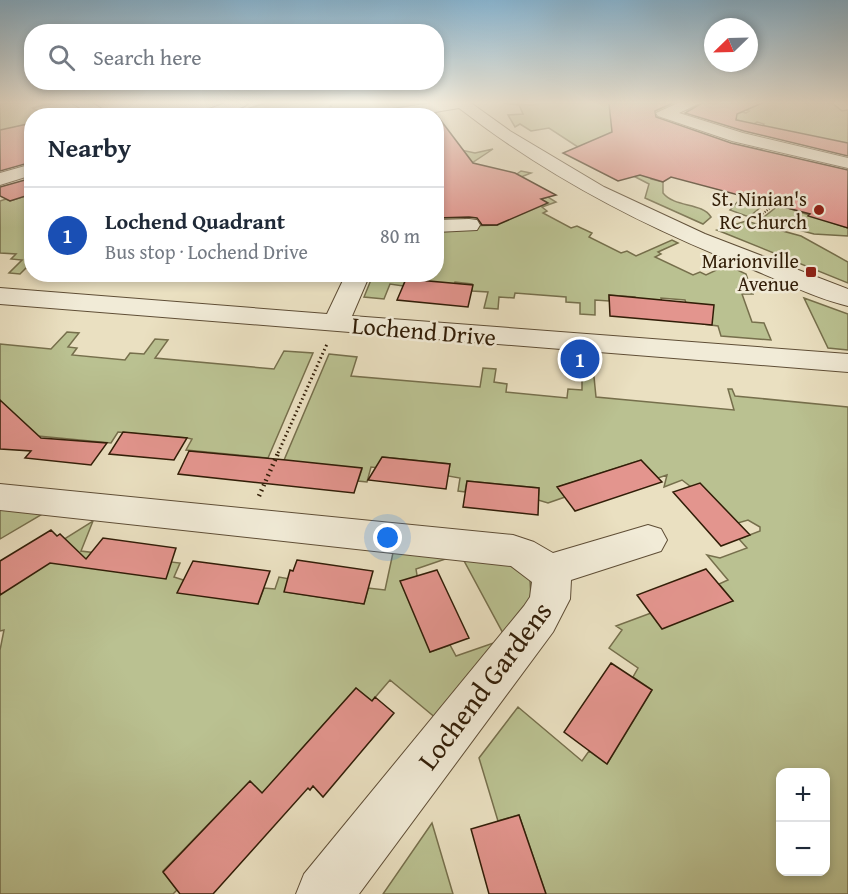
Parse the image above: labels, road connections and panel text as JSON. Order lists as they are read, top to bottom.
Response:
{
  "streets": {
    "street": ["Lochend Drive", "Lochend Gardens"]
  },
  "places": {
    "other": ["St. Ninian's RC Church"],
    "transit": ["Marionville Avenue"]
  },
  "north": "bottom left",
  "page": {
    "search": "Search here",
    "heading": "Nearby",
    "list": [
      {
        "mark": "1",
        "name": "Lochend Quadrant",
        "note": "Bus stop · Lochend Drive",
        "value": "80 m"
      }
    ],
    "pins": "1",
    "map_buttons": ["+", "−"]
  }
}
